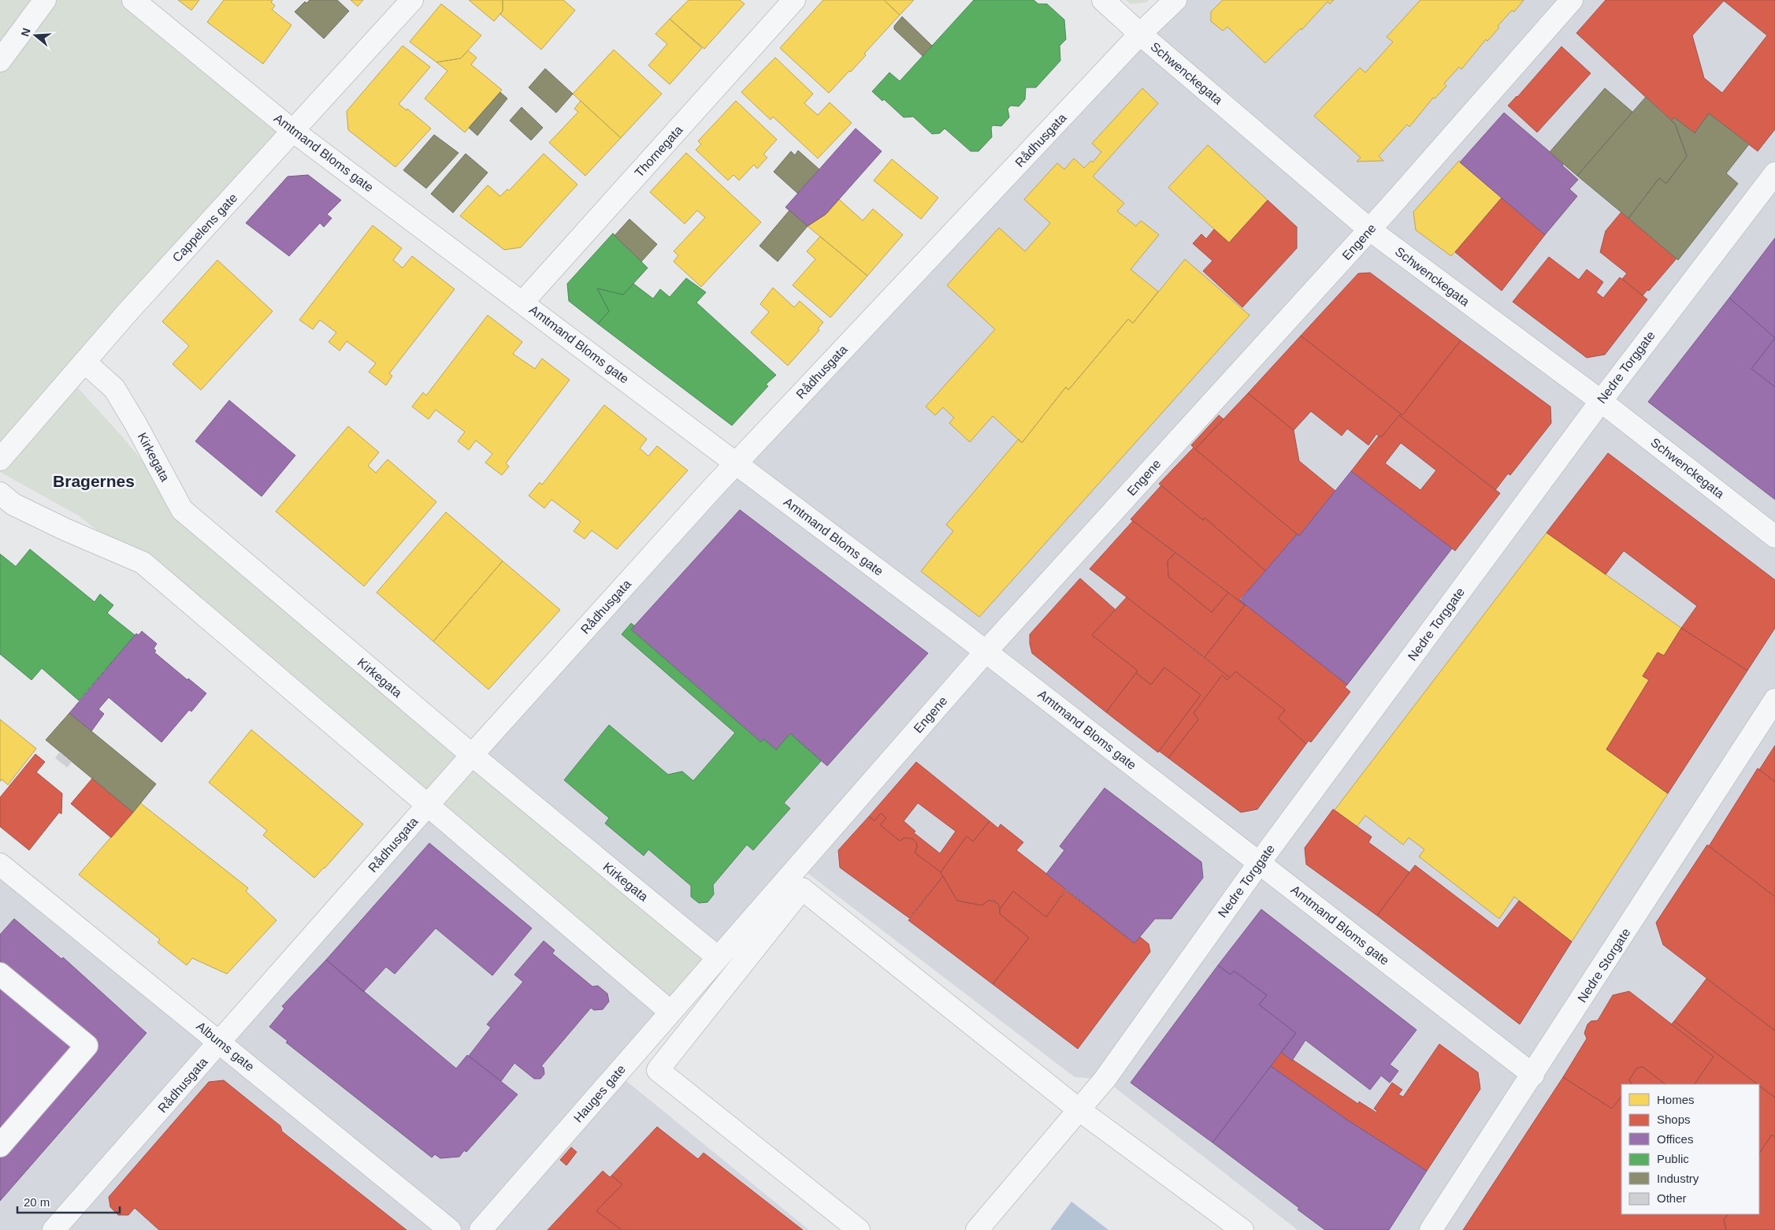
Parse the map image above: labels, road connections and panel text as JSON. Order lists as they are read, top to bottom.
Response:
{
  "streets": {
    "street": [
      "Schwenckegata",
      "Rådhusgata",
      "Thornegata",
      "Amtmand Bloms gate",
      "Cappelens gate",
      "Engene",
      "Nedre Torggate",
      "Kirkegata",
      "Nedre Storgate",
      "Albums gate",
      "Hauges gate"
    ]
  },
  "crossings": [
    ["Schwenckegata", "Rådhusgata"],
    ["Schwenckegata", "Engene"],
    ["Schwenckegata", "Nedre Torggate"],
    ["Rådhusgata", "Amtmand Bloms gate"],
    ["Rådhusgata", "Kirkegata"],
    ["Rådhusgata", "Albums gate"],
    ["Thornegata", "Amtmand Bloms gate"],
    ["Amtmand Bloms gate", "Cappelens gate"],
    ["Amtmand Bloms gate", "Engene"],
    ["Amtmand Bloms gate", "Nedre Torggate"],
    ["Amtmand Bloms gate", "Nedre Storgate"],
    ["Cappelens gate", "Kirkegata"],
    ["Engene", "Kirkegata"],
    ["Engene", "Hauges gate"],
    ["Kirkegata", "Hauges gate"]
  ],
  "districts": ["Bragernes"],
  "legend": [
    "Homes",
    "Shops",
    "Offices",
    "Public",
    "Industry",
    "Other"
  ],
  "scale_bar": "20 m",
  "north": "left"
}
